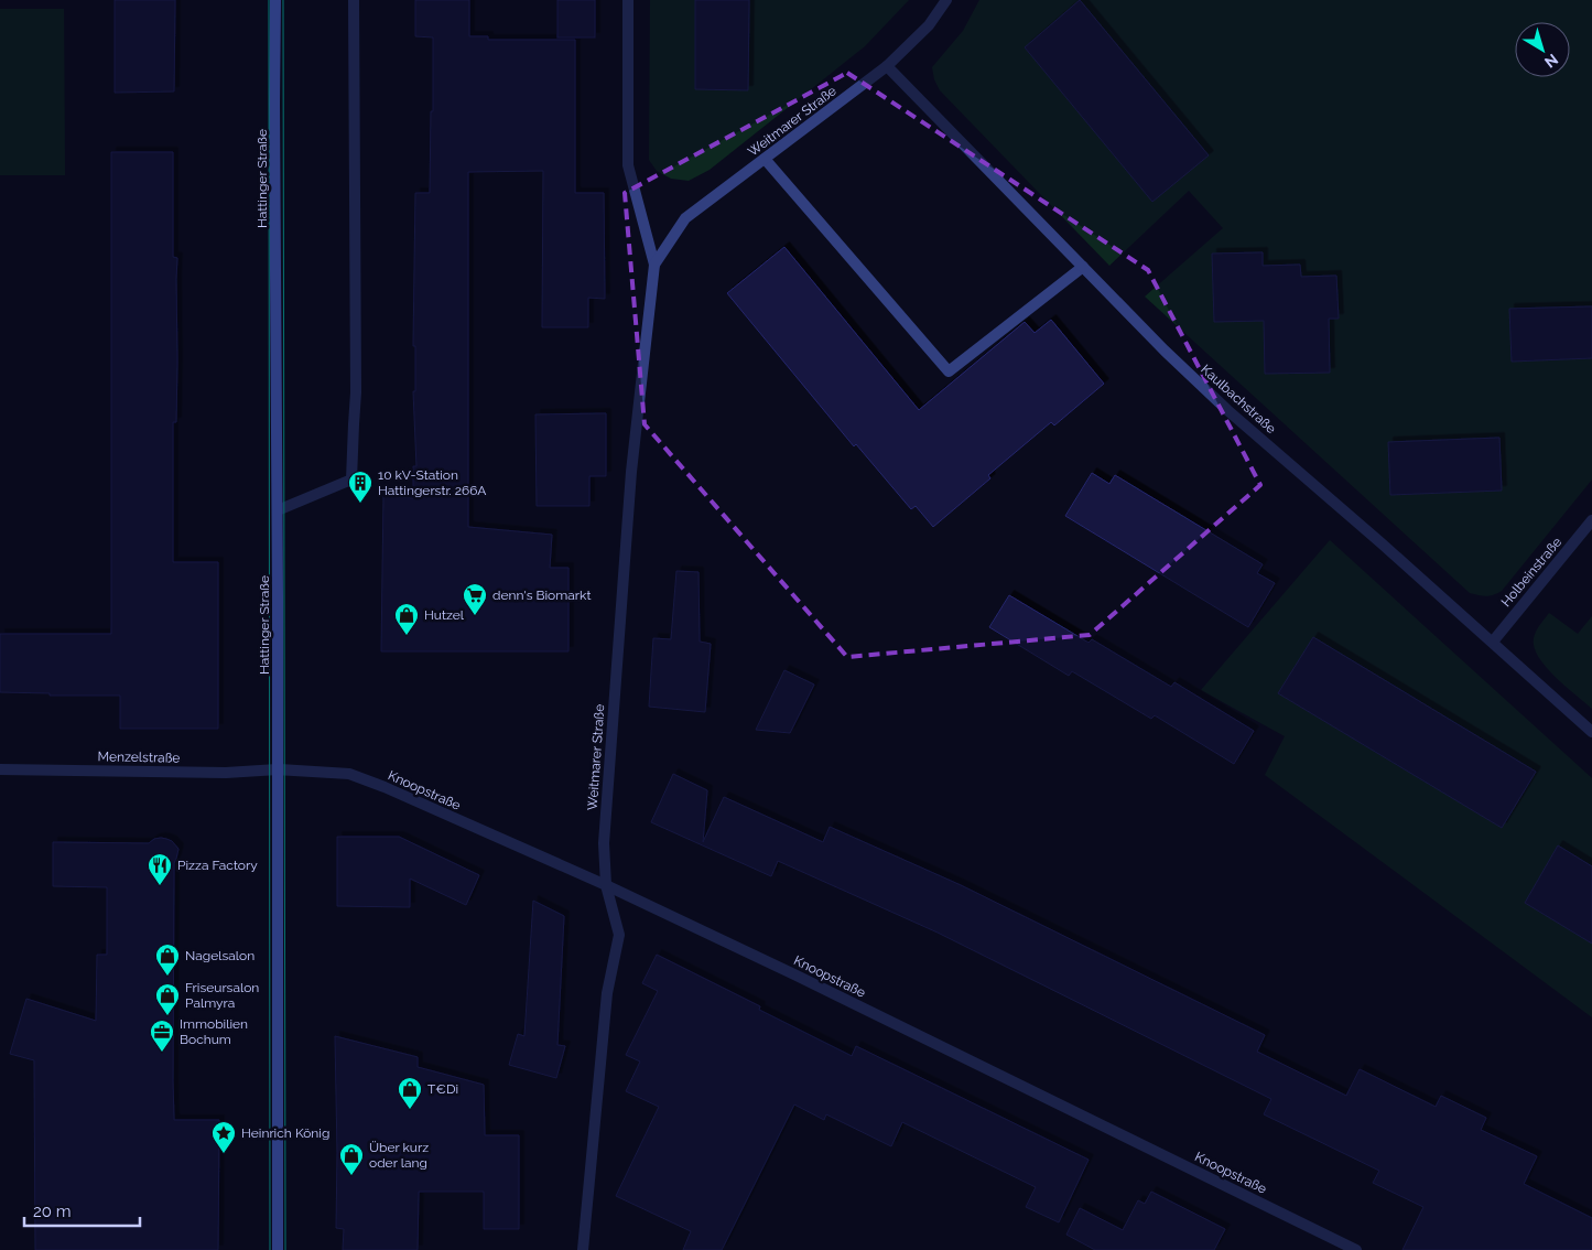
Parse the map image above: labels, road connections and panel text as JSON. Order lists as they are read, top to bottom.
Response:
{
  "streets": {
    "main road": ["Hattinger Straße"],
    "street": [
      "Weitmarer Straße",
      "Kaulbachstraße",
      "Holbeinstraße",
      "Menzelstraße",
      "Knoopstraße"
    ]
  },
  "crossings": [
    ["Weitmarer Straße", "Kaulbachstraße"],
    ["Weitmarer Straße", "Knoopstraße"],
    ["Hattinger Straße", "Menzelstraße"],
    ["Hattinger Straße", "Knoopstraße"],
    ["Kaulbachstraße", "Holbeinstraße"],
    ["Menzelstraße", "Knoopstraße"]
  ],
  "places": {
    "building": ["10 kV-Station Hattingerstr. 266A"],
    "supermarket": ["denn's Biomarkt"],
    "shop": [
      "Hutzel",
      "Nagelsalon",
      "Friseursalon Palmyra",
      "T€Di",
      "Über kurz oder lang"
    ],
    "restaurant": ["Pizza Factory"],
    "office": ["Immobilien Bochum"],
    "place": ["Heinrich König"]
  },
  "scale_bar": "20 m",
  "north": "bottom right"
}
